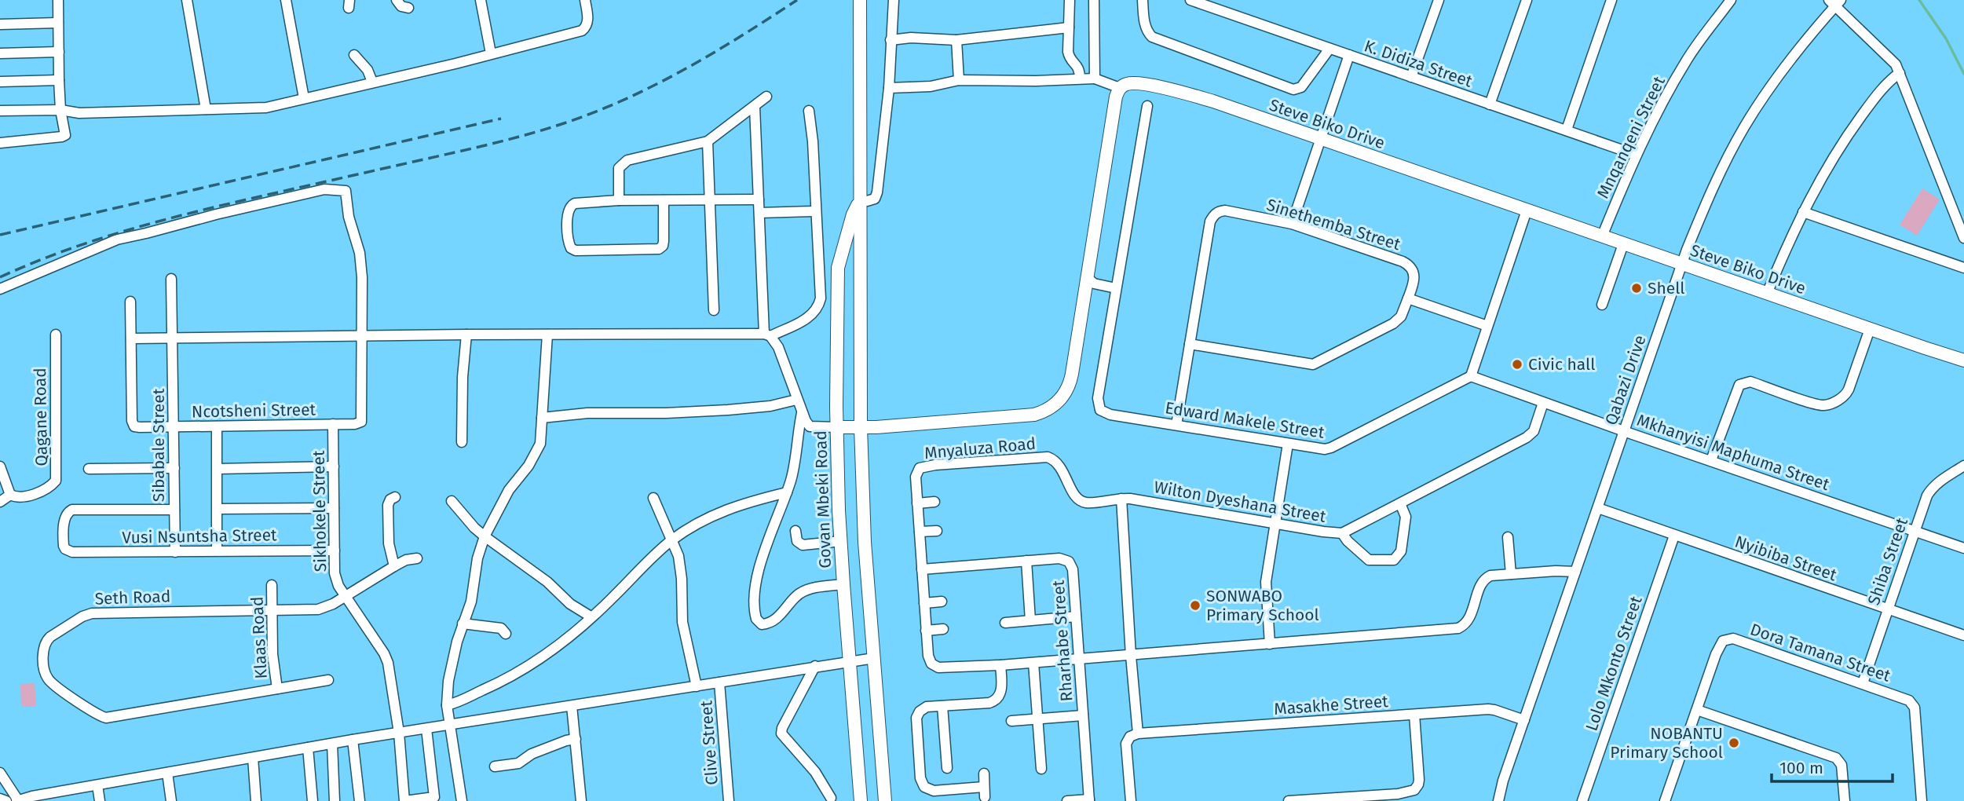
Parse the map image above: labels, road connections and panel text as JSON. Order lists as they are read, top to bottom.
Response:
{
  "streets": {
    "main road": ["Steve Biko Drive", "Govan Mbeki Road"],
    "street": [
      "K. Didiza Street",
      "Mnqanqeni Street",
      "Sinethemba Street",
      "Qabazi Drive",
      "Ncotsheni Street",
      "Qagane Road",
      "Edward Makele Street",
      "Sibabale Street",
      "Mnyaluza Road",
      "Mkhanyisi Maphuma Street",
      "Wilton Dyeshana Street",
      "Sikhokele Street",
      "Vusi Nsuntsha Street",
      "Nyibiba Street",
      "Shiba Street",
      "Seth Road",
      "Klaas Road",
      "Rharhabe Street",
      "Dora Tamana Street",
      "Lolo Mkonto Street",
      "Masakhe Street",
      "Clive Street"
    ]
  },
  "crossings": [
    ["K. Didiza Street", "Mnqanqeni Street"],
    ["Steve Biko Drive", "Mnqanqeni Street"],
    ["Steve Biko Drive", "Qabazi Drive"],
    ["Sinethemba Street", "Edward Makele Street"],
    ["Qabazi Drive", "Mkhanyisi Maphuma Street"],
    ["Qabazi Drive", "Nyibiba Street"],
    ["Qabazi Drive", "Masakhe Street"],
    ["Ncotsheni Street", "Sibabale Street"],
    ["Ncotsheni Street", "Sikhokele Street"],
    ["Edward Makele Street", "Mkhanyisi Maphuma Street"],
    ["Sibabale Street", "Vusi Nsuntsha Street"],
    ["Mnyaluza Road", "Wilton Dyeshana Street"],
    ["Mnyaluza Road", "Rharhabe Street"],
    ["Mkhanyisi Maphuma Street", "Wilton Dyeshana Street"],
    ["Mkhanyisi Maphuma Street", "Shiba Street"],
    ["Sikhokele Street", "Vusi Nsuntsha Street"],
    ["Sikhokele Street", "Seth Road"],
    ["Nyibiba Street", "Shiba Street"],
    ["Nyibiba Street", "Lolo Mkonto Street"],
    ["Shiba Street", "Dora Tamana Street"],
    ["Seth Road", "Klaas Road"]
  ],
  "places": [
    "Shell",
    "Civic hall",
    "SONWABO Primary School",
    "NOBANTU Primary School"
  ],
  "scale_bar": "100 m"
}
